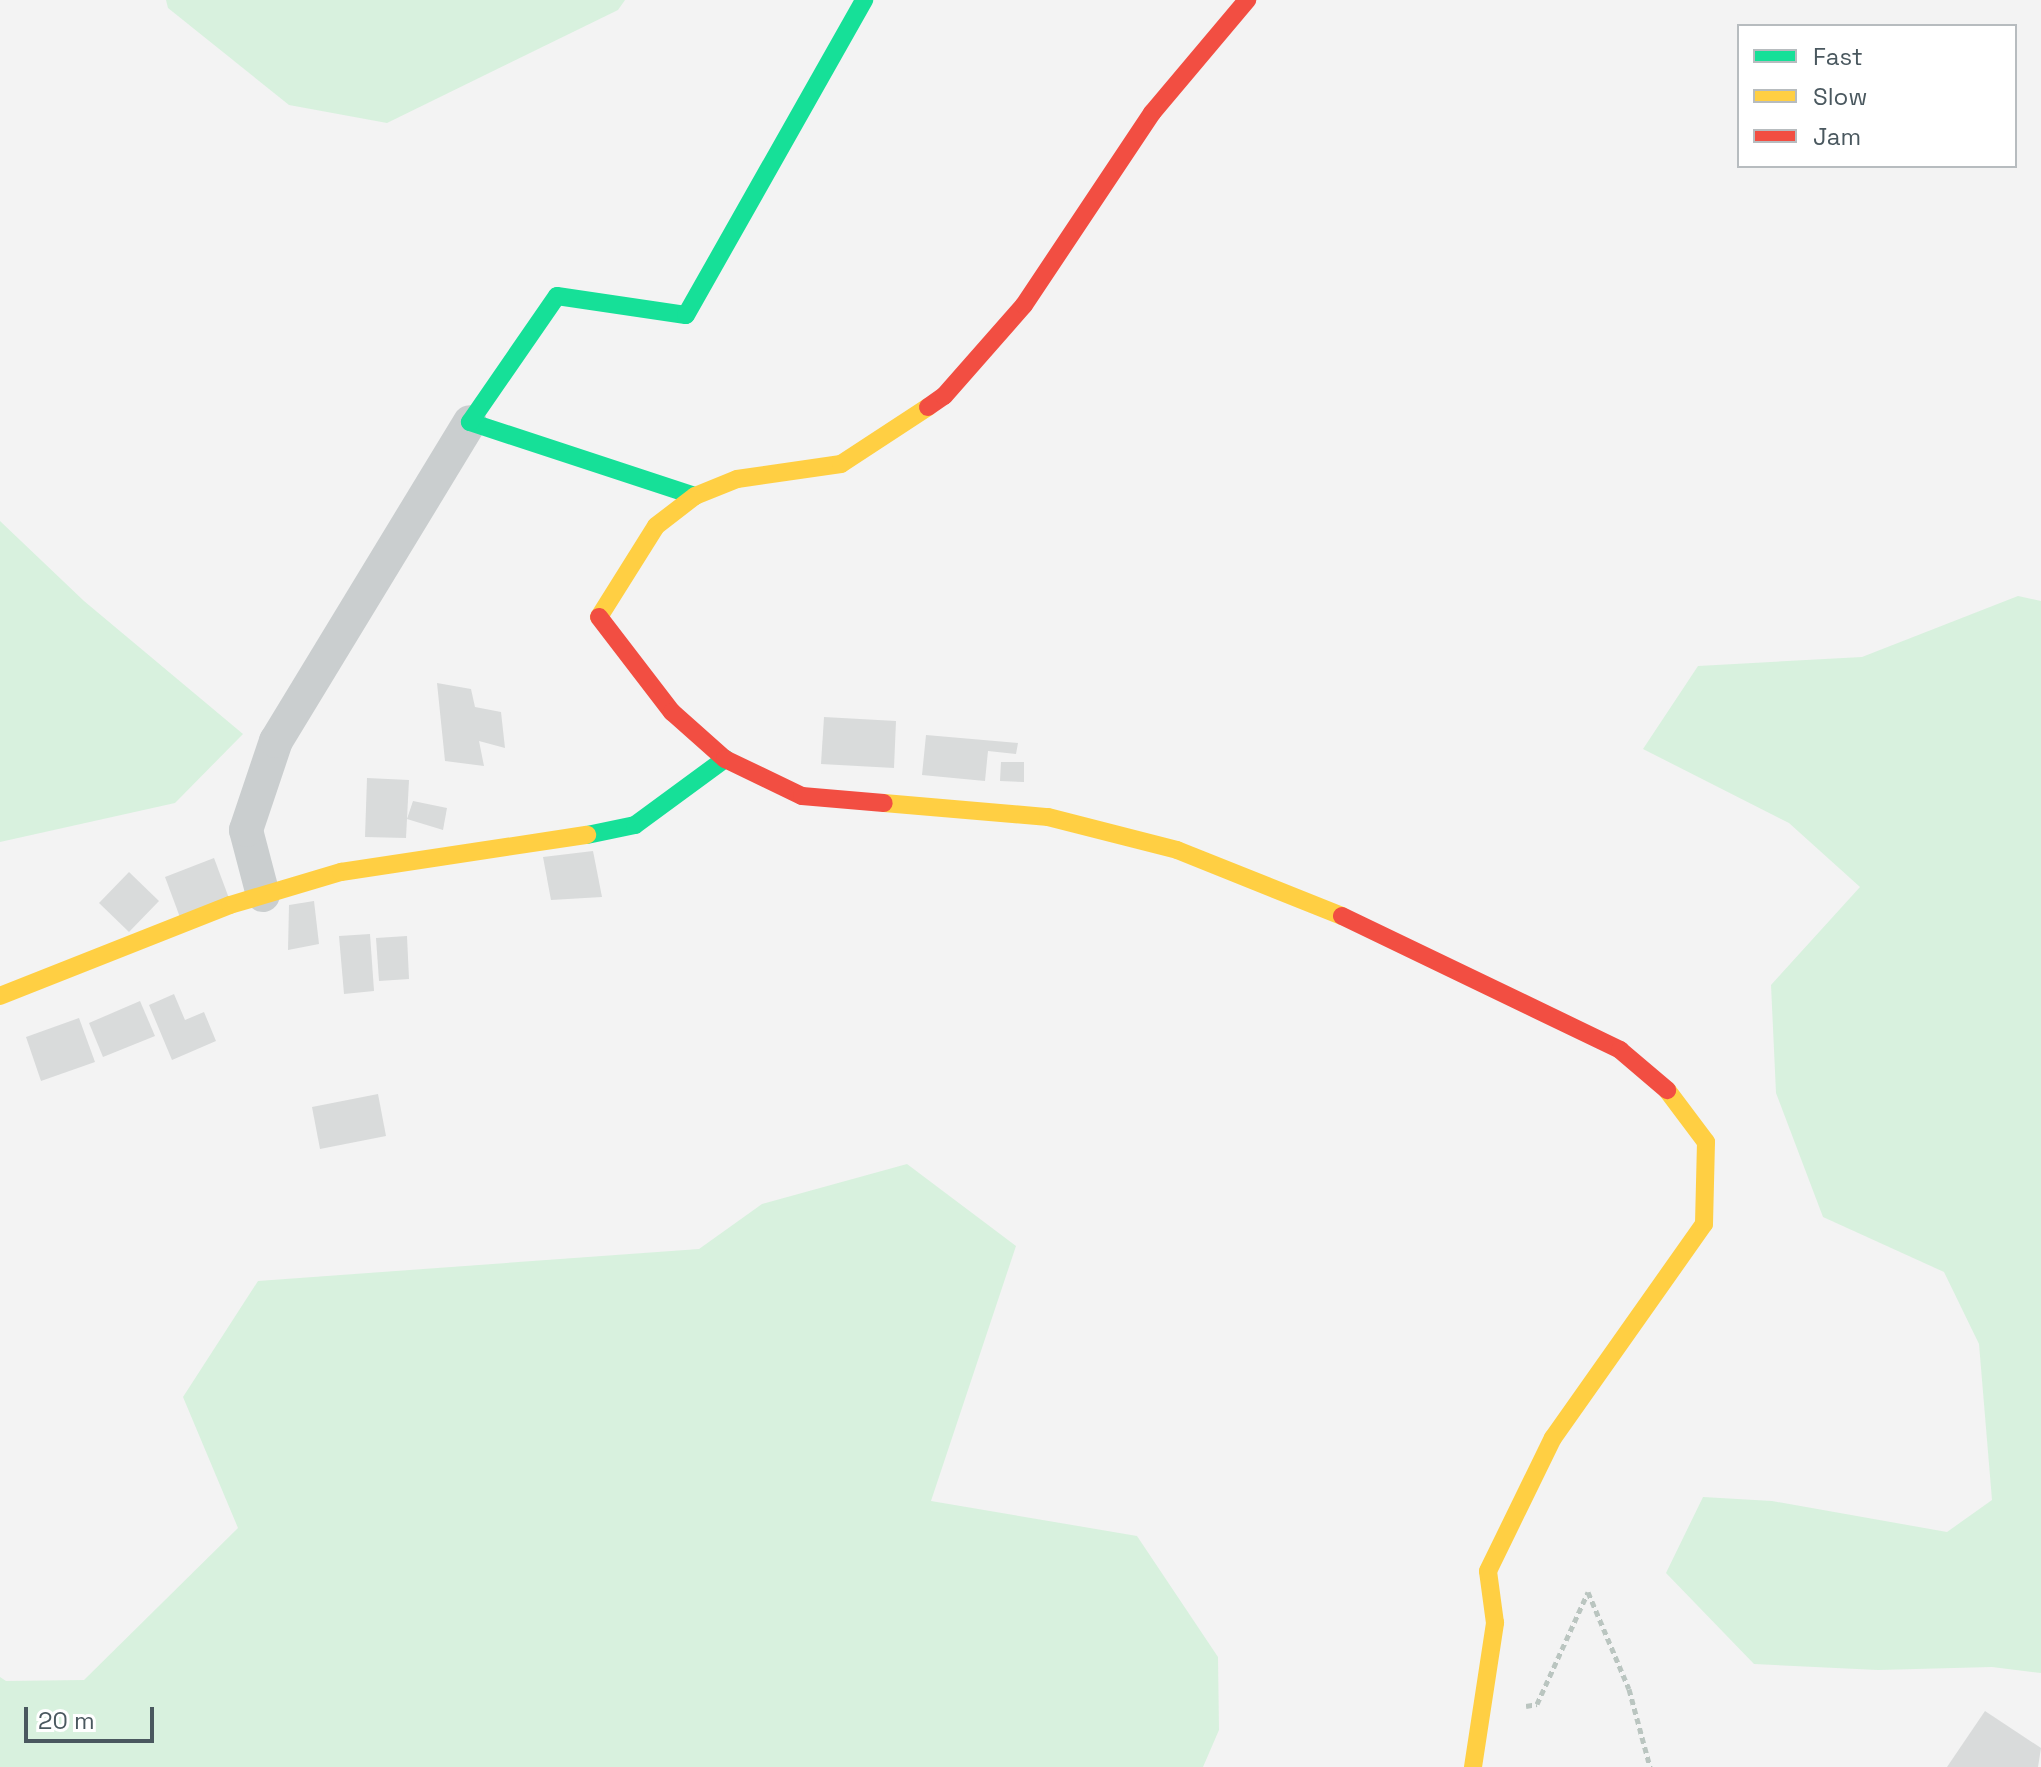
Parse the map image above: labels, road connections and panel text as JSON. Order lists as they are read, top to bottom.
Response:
{
  "legend": ["Fast", "Slow", "Jam"],
  "scale_bar": "20 m"
}
